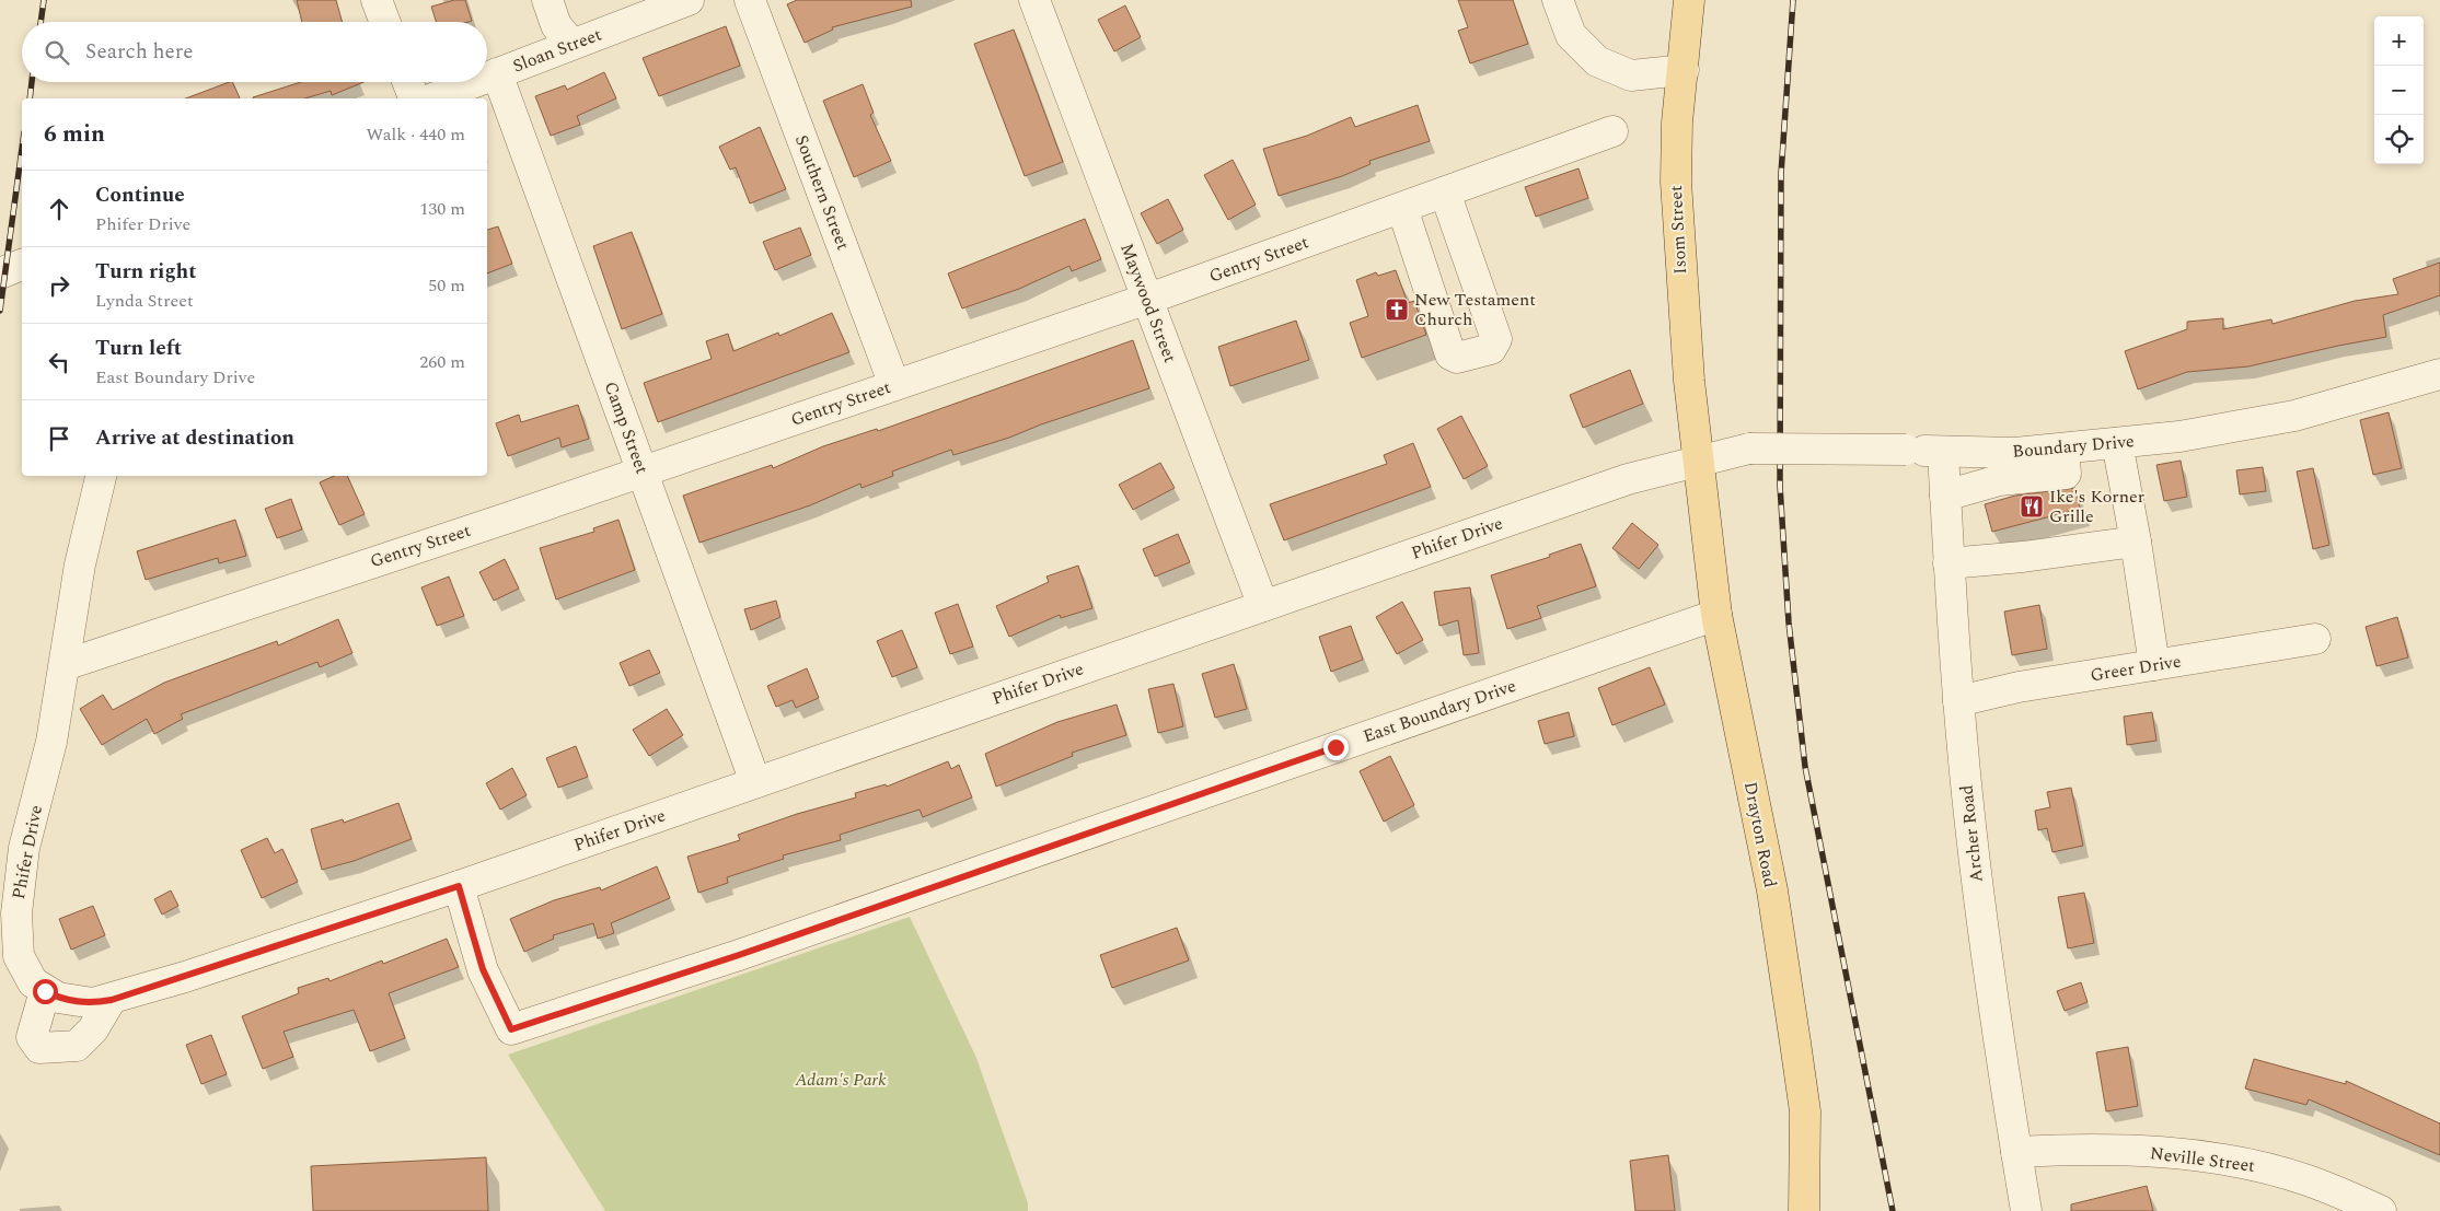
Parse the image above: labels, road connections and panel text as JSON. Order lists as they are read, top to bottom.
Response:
{
  "streets": {
    "main road": ["Isom Street", "Drayton Road"],
    "street": [
      "Sloan Street",
      "Southern Street",
      "Gentry Street",
      "Maywood Street",
      "Camp Street",
      "Boundary Drive",
      "Phifer Drive",
      "Greer Drive",
      "East Boundary Drive",
      "Archer Road",
      "Neville Street"
    ]
  },
  "crossings": [
    ["Sloan Street", "Camp Street"],
    ["Southern Street", "Gentry Street"],
    ["Isom Street", "Boundary Drive"],
    ["Isom Street", "Phifer Drive"],
    ["Isom Street", "Drayton Road"],
    ["Gentry Street", "Maywood Street"],
    ["Gentry Street", "Camp Street"],
    ["Gentry Street", "Phifer Drive"],
    ["Maywood Street", "Phifer Drive"],
    ["Camp Street", "Phifer Drive"],
    ["Boundary Drive", "Phifer Drive"],
    ["Boundary Drive", "Archer Road"],
    ["Boundary Drive", "Drayton Road"],
    ["Phifer Drive", "East Boundary Drive"],
    ["Phifer Drive", "Drayton Road"],
    ["Greer Drive", "Archer Road"],
    ["East Boundary Drive", "Drayton Road"],
    ["Archer Road", "Neville Street"]
  ],
  "parks": ["Adam's Park"],
  "places": {
    "church": ["New Testament Church"],
    "restaurant": ["Ike's Korner Grille"]
  },
  "page": {
    "map_buttons": ["+", "−"],
    "search": "Search here",
    "heading": ["6 min", "Walk · 440 m"],
    "list": [
      ["Continue", "Phifer Drive", "130 m"],
      ["Turn right", "Lynda Street", "50 m"],
      ["Turn left", "East Boundary Drive", "260 m"],
      "Arrive at destination"
    ]
  }
}
